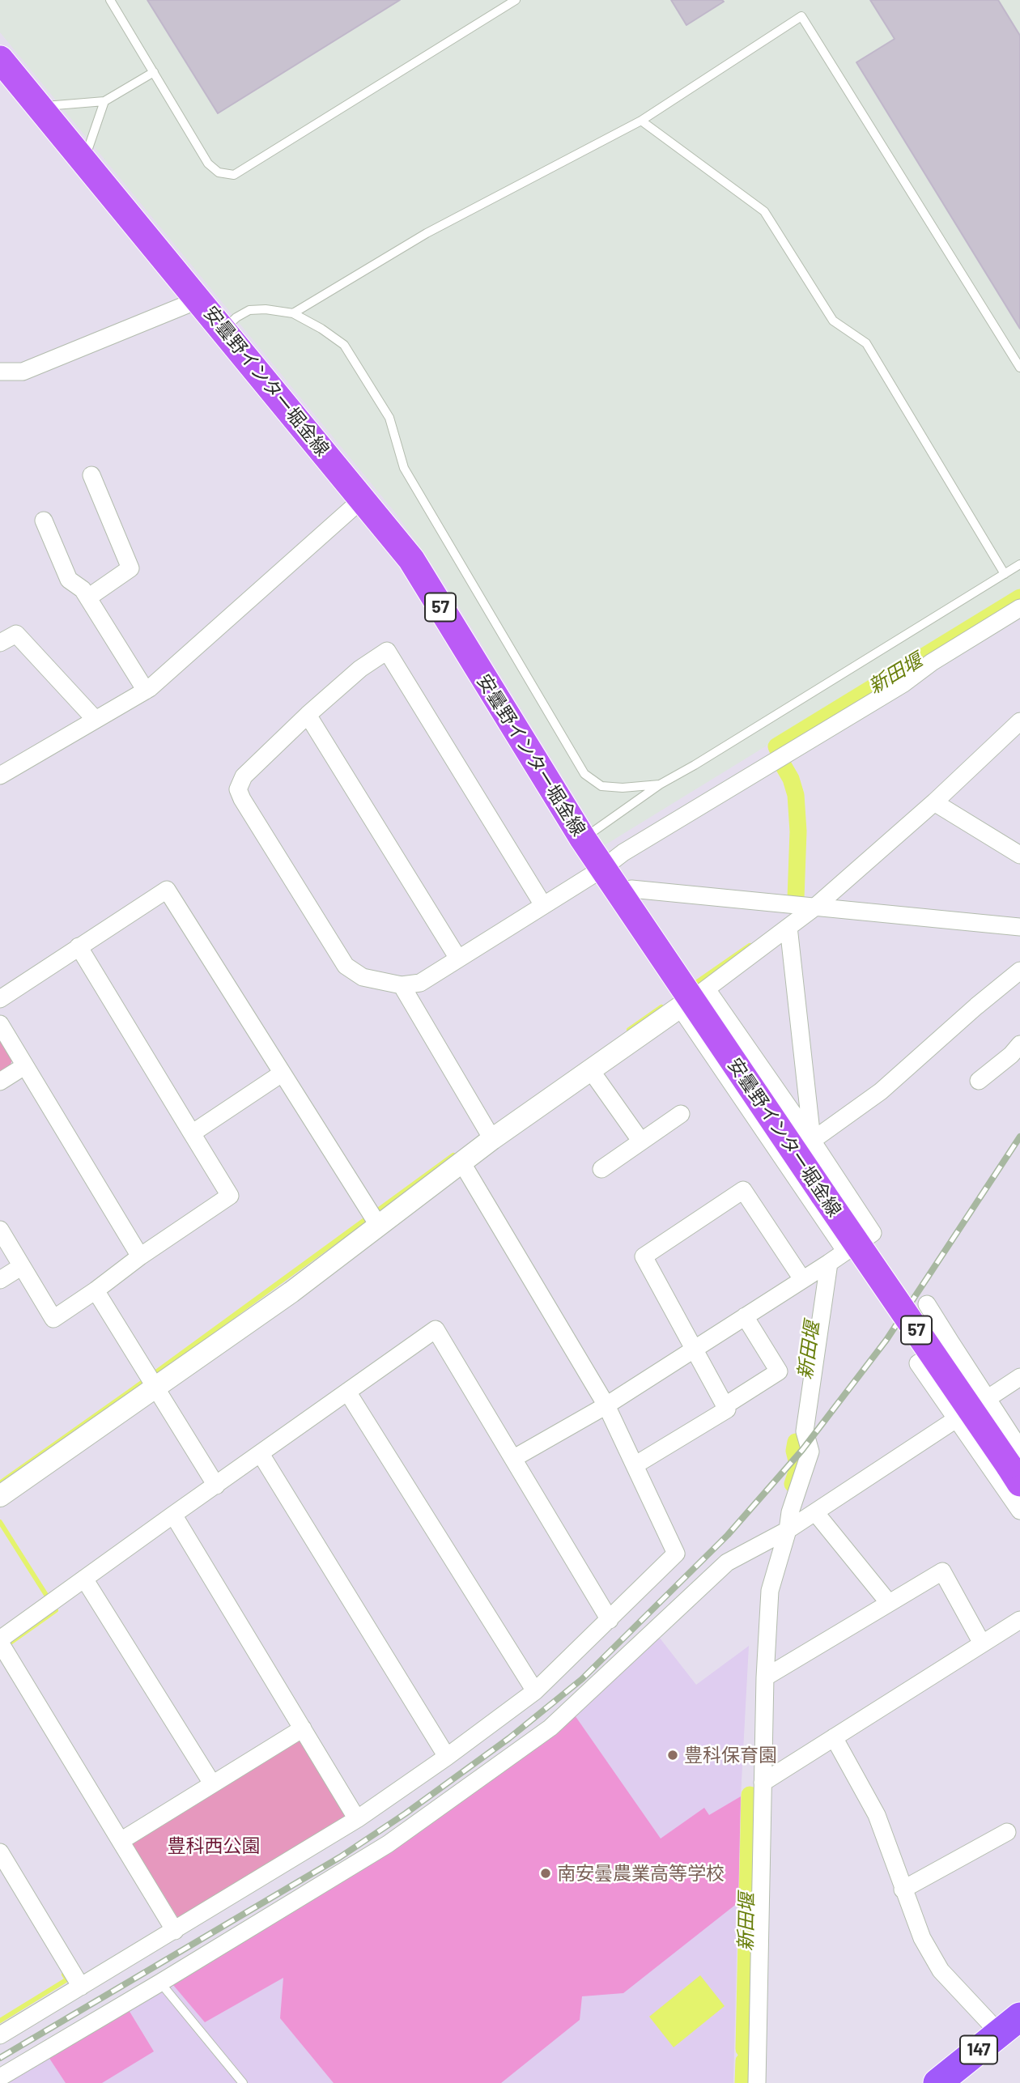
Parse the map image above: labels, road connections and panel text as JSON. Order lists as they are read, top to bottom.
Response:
{
  "streets": {
    "highway": ["147"],
    "main road": ["安曇野インター堀金線", "57"]
  },
  "water": ["新田堰"],
  "parks": ["豊科西公園"],
  "places": ["豊科保育園", "南安曇農業高等学校"]
}
